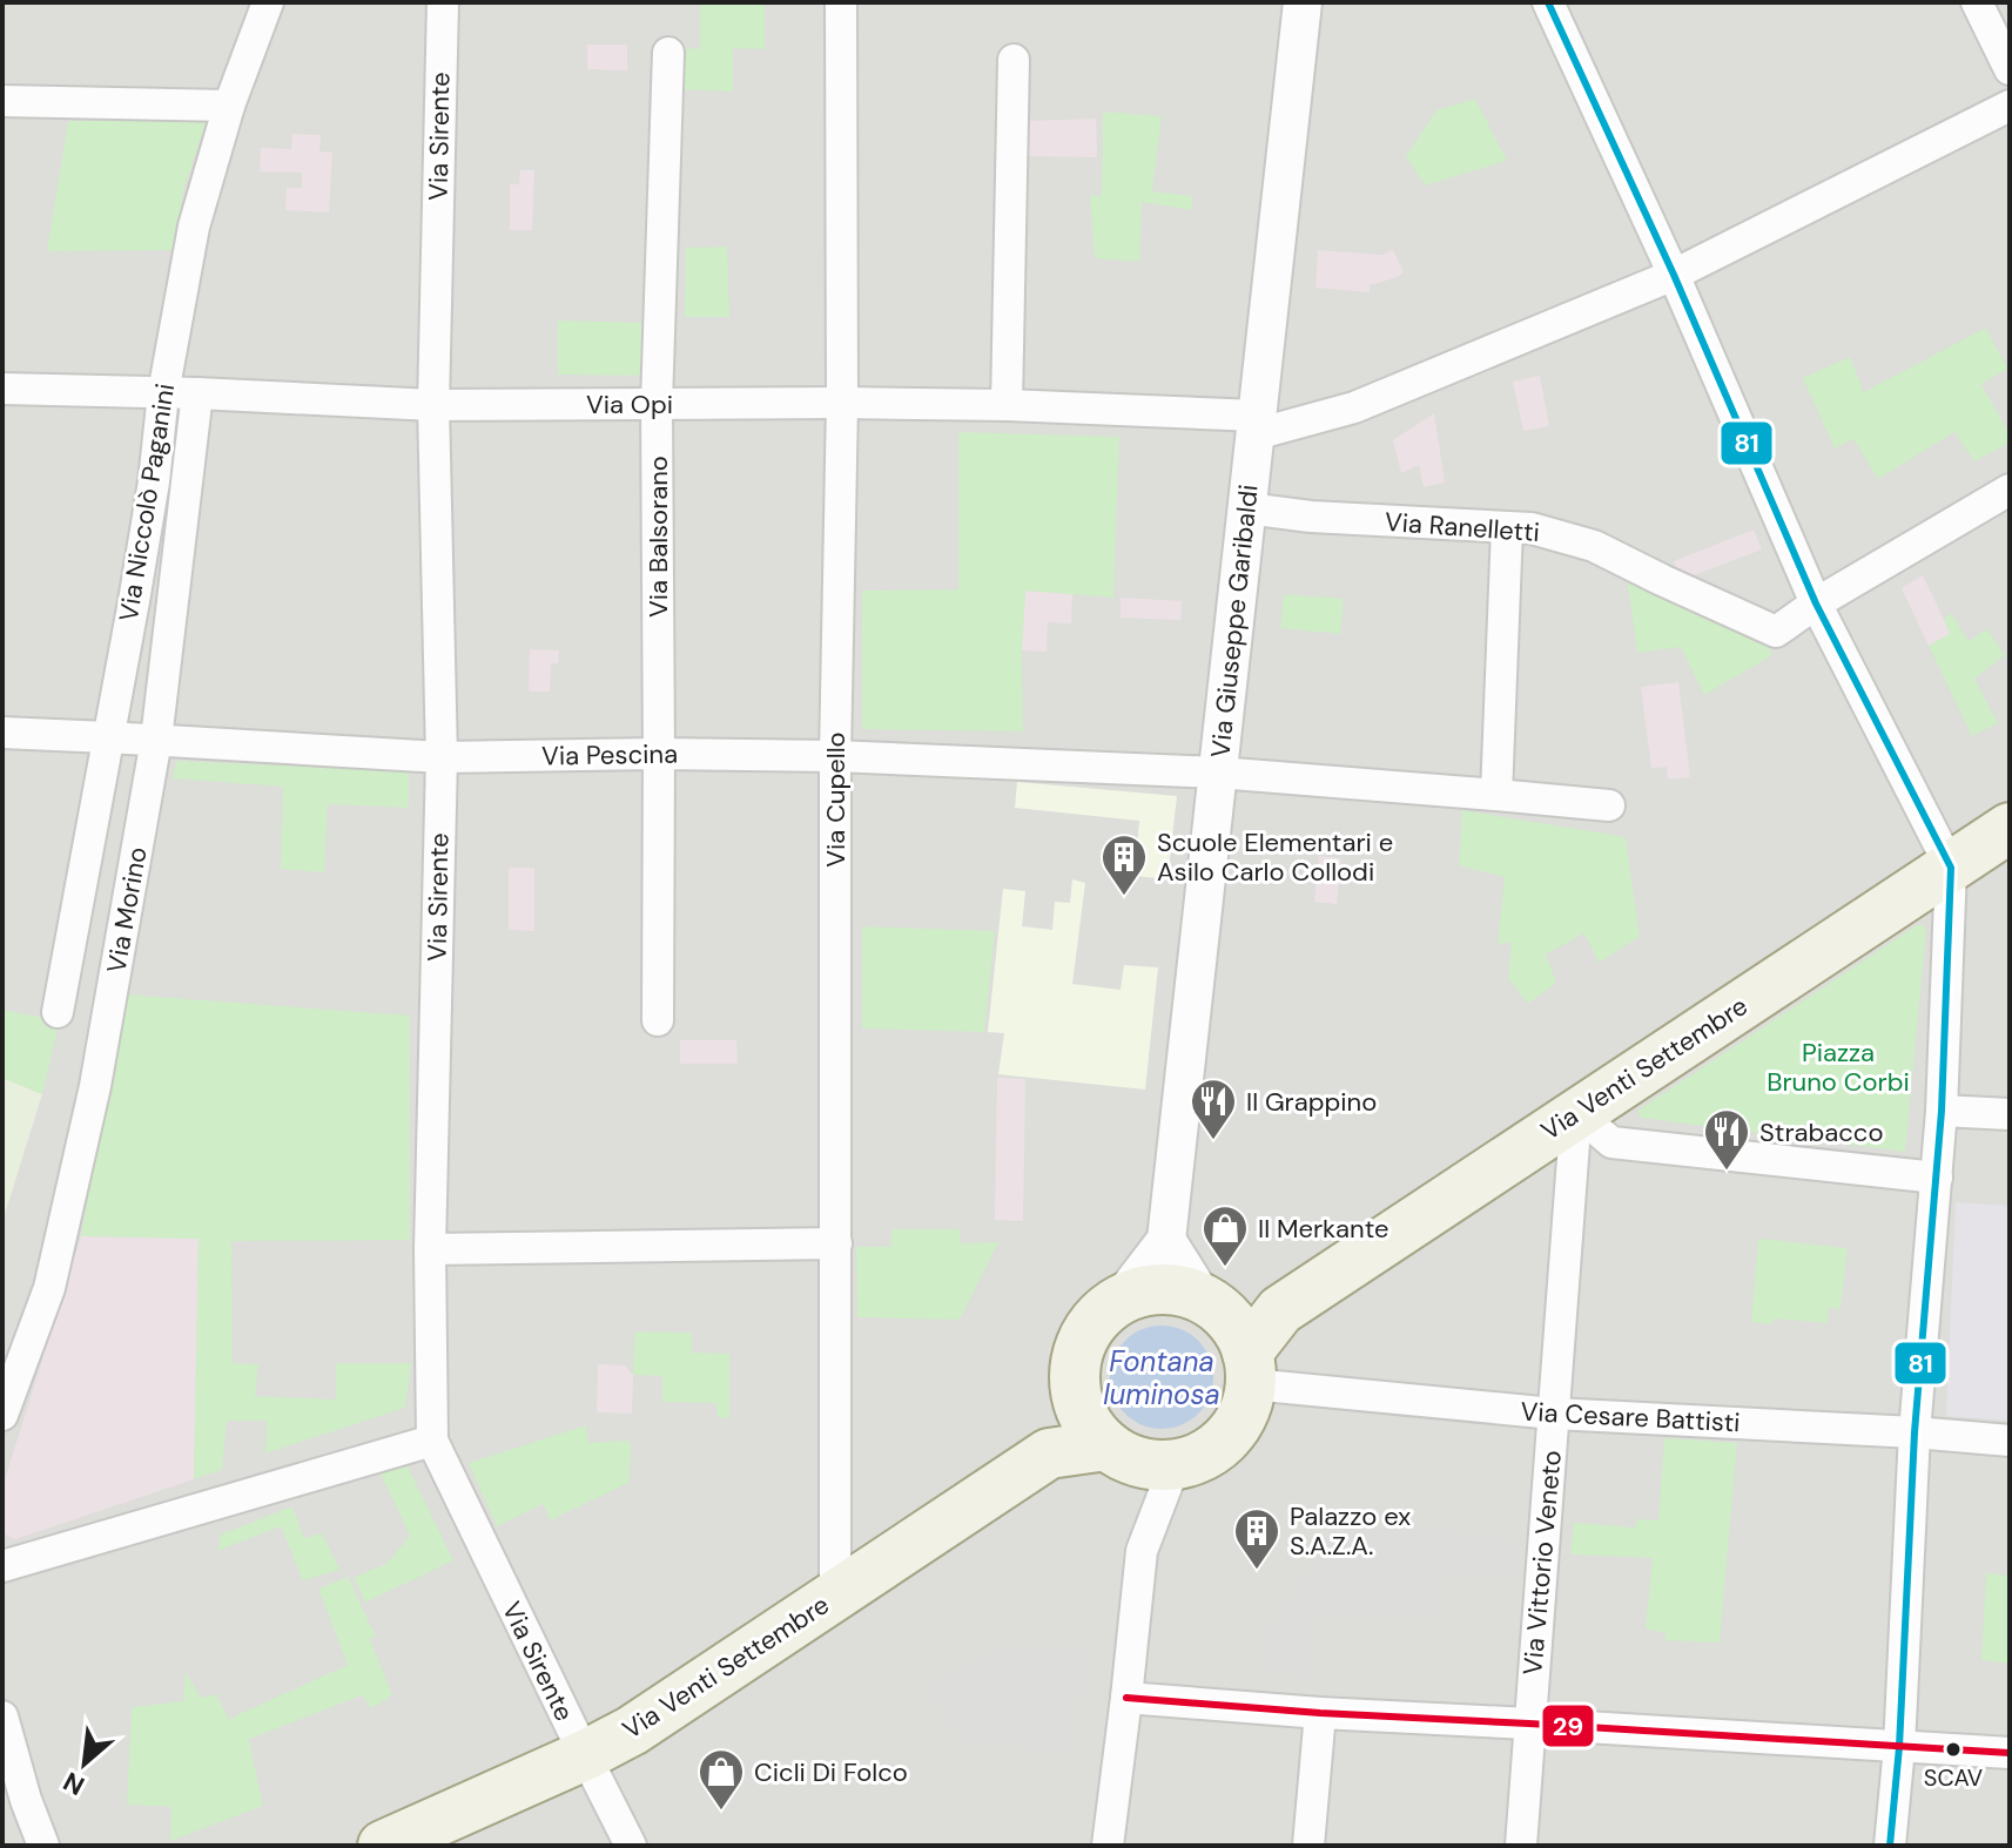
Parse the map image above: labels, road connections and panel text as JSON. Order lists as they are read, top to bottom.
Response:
{
  "streets": {
    "main road": ["Via Venti Settembre"],
    "street": [
      "Via Sirente",
      "Via Opi",
      "Via Niccolò Paganini",
      "Via Ranelletti",
      "Via Balsorano",
      "Via Giuseppe Garibaldi",
      "Via Pescina",
      "Via Cupello",
      "Via Morino",
      "Via Cesare Battisti",
      "Via Vittorio Veneto"
    ]
  },
  "crossings": [
    ["Via Sirente", "Via Opi"],
    ["Via Sirente", "Via Pescina"],
    ["Via Sirente", "Via Venti Settembre"],
    ["Via Opi", "Via Niccolò Paganini"],
    ["Via Opi", "Via Balsorano"],
    ["Via Opi", "Via Giuseppe Garibaldi"],
    ["Via Opi", "Via Cupello"],
    ["Via Opi", "Via Morino"],
    ["Via Niccolò Paganini", "Via Pescina"],
    ["Via Ranelletti", "Via Giuseppe Garibaldi"],
    ["Via Balsorano", "Via Pescina"],
    ["Via Giuseppe Garibaldi", "Via Pescina"],
    ["Via Pescina", "Via Cupello"],
    ["Via Pescina", "Via Morino"],
    ["Via Cupello", "Via Venti Settembre"],
    ["Via Venti Settembre", "Via Cesare Battisti"],
    ["Via Venti Settembre", "Via Vittorio Veneto"],
    ["Via Cesare Battisti", "Via Vittorio Veneto"]
  ],
  "water": ["Fontana luminosa"],
  "parks": ["Piazza Bruno Corbi"],
  "places": {
    "building": ["Scuole Elementari e Asilo Carlo Collodi", "Palazzo ex S.A.Z.A."],
    "restaurant": ["Il Grappino", "Strabacco"],
    "shop": ["Il Merkante", "Cicli Di Folco"],
    "other": ["SCAV"]
  },
  "lines": ["transit line 81", "transit line 29"],
  "north": "bottom left"
}
